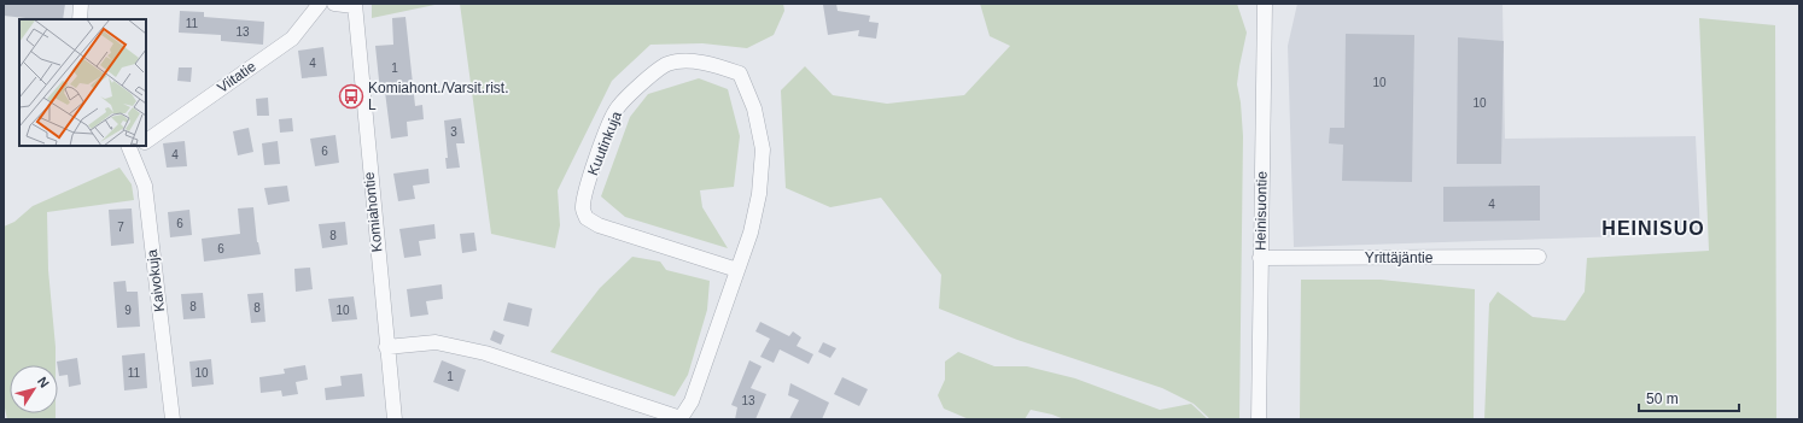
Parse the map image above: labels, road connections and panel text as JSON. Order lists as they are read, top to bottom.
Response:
{
  "streets": {
    "street": [
      "Viitatie",
      "Kuutinkuja",
      "Heinisuontie",
      "Komiahontie",
      "Yrittäjäntie",
      "Kaivokuja"
    ]
  },
  "crossings": [
    ["Kuutinkuja", "Komiahontie"],
    ["Heinisuontie", "Yrittäjäntie"]
  ],
  "districts": ["HEINISUO"],
  "places": {
    "bus stop": ["Komiahont./Varsit.rist. L"]
  },
  "house_numbers": [
    "11",
    "13",
    "4",
    "1",
    "10",
    "10",
    "3",
    "6",
    "4",
    "4",
    "6",
    "7",
    "8",
    "6",
    "8",
    "8",
    "9",
    "10",
    "11",
    "10",
    "1",
    "13"
  ],
  "scale_bar": "50 m",
  "north": "top right"
}
